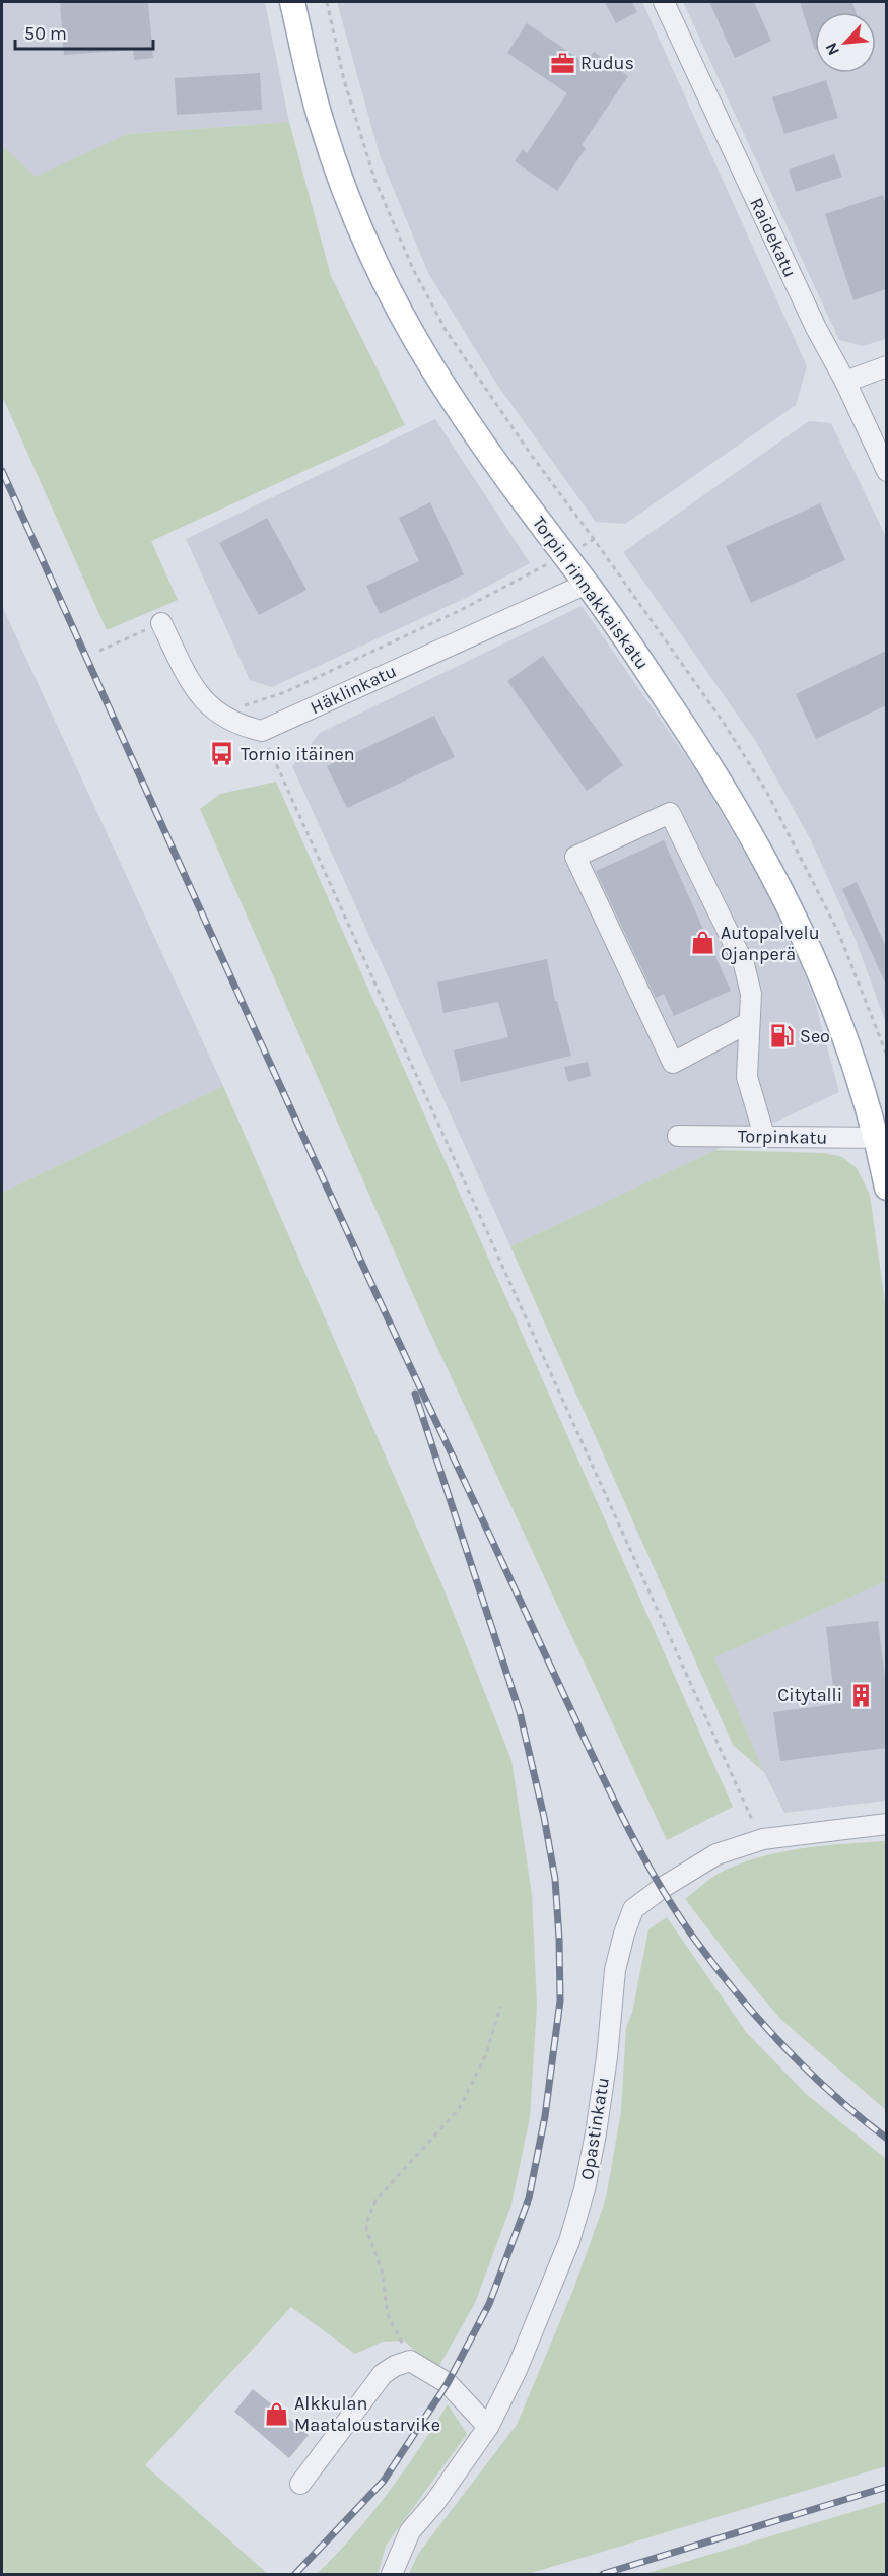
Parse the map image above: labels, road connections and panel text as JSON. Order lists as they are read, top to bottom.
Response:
{
  "streets": {
    "main road": ["Torpin rinnakkaiskatu"],
    "street": [
      "Raidekatu",
      "Häklinkatu",
      "Torpinkatu",
      "Opastinkatu"
    ]
  },
  "crossings": [
    ["Torpin rinnakkaiskatu", "Häklinkatu"],
    ["Torpin rinnakkaiskatu", "Torpinkatu"]
  ],
  "places": {
    "office": ["Rudus"],
    "bus stop": ["Tornio itäinen"],
    "shop": ["Autopalvelu Ojanperä", "Alkkulan Maataloustarvike"],
    "fuel station": ["Seo"],
    "building": ["Citytalli"]
  },
  "scale_bar": "50 m",
  "north": "bottom left"
}
